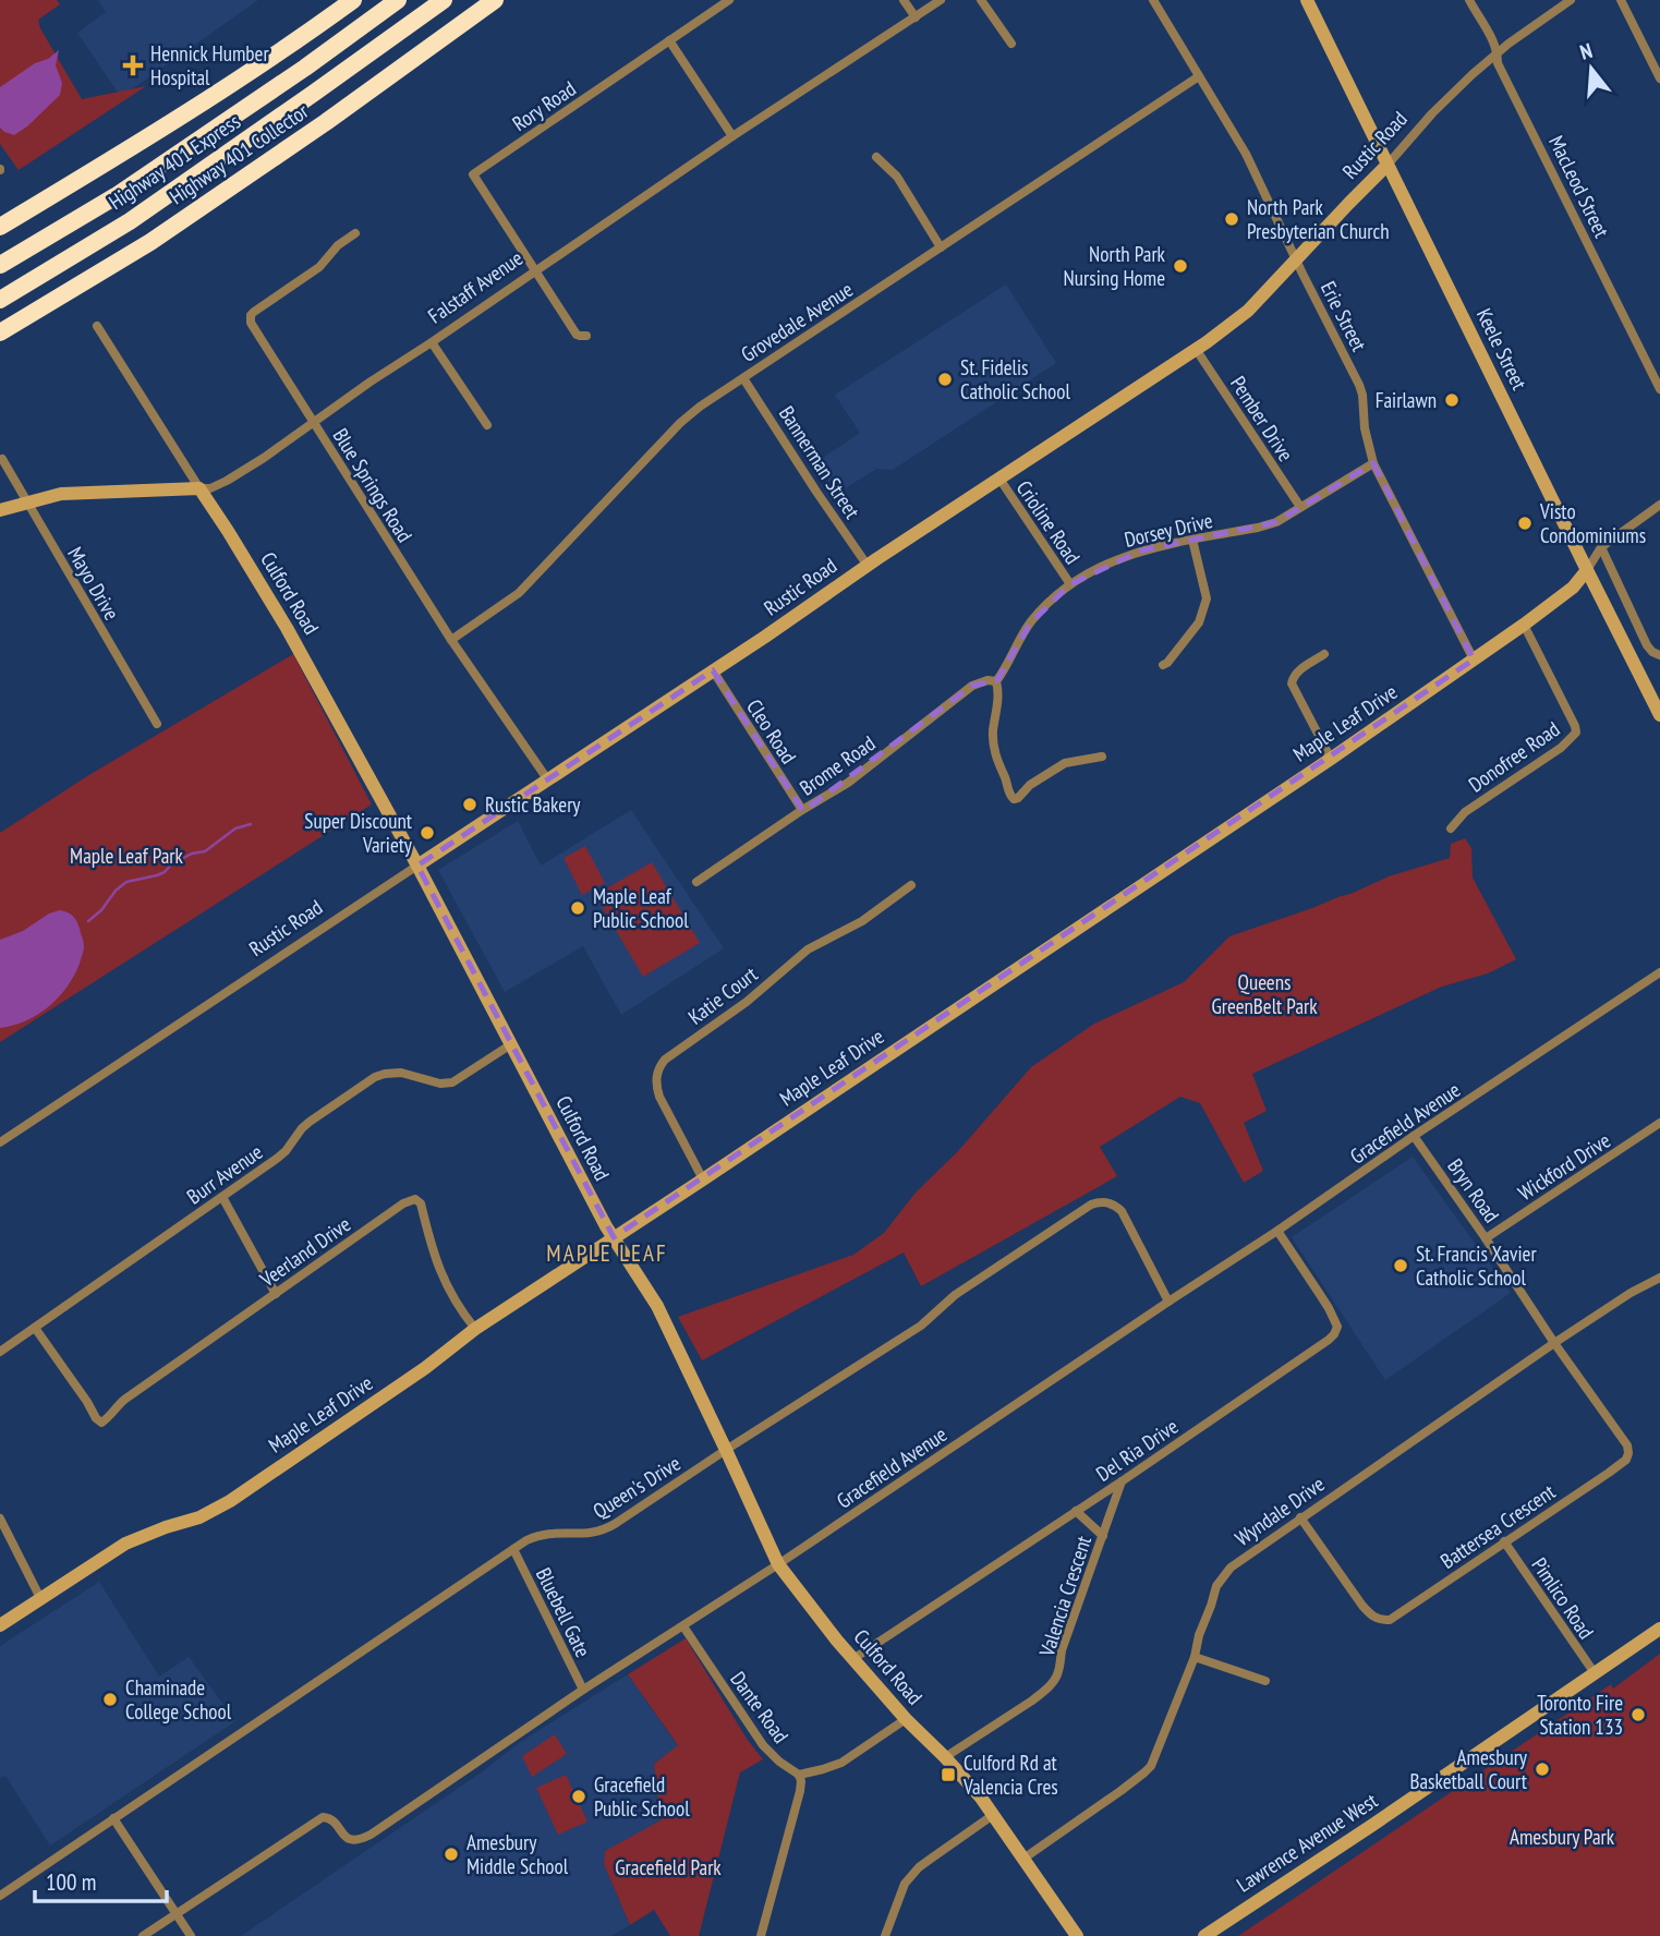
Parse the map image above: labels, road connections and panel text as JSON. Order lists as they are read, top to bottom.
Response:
{
  "streets": {
    "highway": ["Highway 401 Collector", "Highway 401 Express"],
    "street": [
      "Rory Road",
      "Rustic Road",
      "MacLeod Street",
      "Falstaff Avenue",
      "Erie Street",
      "Grovedale Avenue",
      "Keele Street",
      "Pember Drive",
      "Bannerman Street",
      "Blue Springs Road",
      "Crioline Road",
      "Dorsey Drive",
      "Mayo Drive",
      "Culford Road",
      "Maple Leaf Drive",
      "Cleo Road",
      "Donofree Road",
      "Brome Road",
      "Katie Court",
      "Gracefield Avenue",
      "Wickford Drive",
      "Burr Avenue",
      "Bryn Road",
      "Veerland Drive",
      "Del Ria Drive",
      "Queen's Drive",
      "Wyndale Drive",
      "Battersea Crescent",
      "Valencia Crescent",
      "Pimlico Road",
      "Bluebell Gate",
      "Dante Road",
      "Lawrence Avenue West"
    ]
  },
  "crossings": [
    ["Rory Road", "Falstaff Avenue"],
    ["Rustic Road", "MacLeod Street"],
    ["Rustic Road", "Erie Street"],
    ["Rustic Road", "Keele Street"],
    ["Rustic Road", "Pember Drive"],
    ["Rustic Road", "Bannerman Street"],
    ["Rustic Road", "Blue Springs Road"],
    ["Rustic Road", "Crioline Road"],
    ["Rustic Road", "Culford Road"],
    ["Rustic Road", "Cleo Road"],
    ["Falstaff Avenue", "Blue Springs Road"],
    ["Falstaff Avenue", "Mayo Drive"],
    ["Falstaff Avenue", "Culford Road"],
    ["Erie Street", "Grovedale Avenue"],
    ["Erie Street", "Dorsey Drive"],
    ["Erie Street", "Maple Leaf Drive"],
    ["Grovedale Avenue", "Bannerman Street"],
    ["Grovedale Avenue", "Blue Springs Road"],
    ["Keele Street", "Maple Leaf Drive"],
    ["Pember Drive", "Dorsey Drive"],
    ["Crioline Road", "Dorsey Drive"],
    ["Dorsey Drive", "Brome Road"],
    ["Culford Road", "Maple Leaf Drive"],
    ["Culford Road", "Gracefield Avenue"],
    ["Culford Road", "Burr Avenue"],
    ["Culford Road", "Del Ria Drive"],
    ["Culford Road", "Queen's Drive"],
    ["Culford Road", "Wyndale Drive"],
    ["Culford Road", "Valencia Crescent"],
    ["Maple Leaf Drive", "Donofree Road"],
    ["Maple Leaf Drive", "Katie Court"],
    ["Maple Leaf Drive", "Veerland Drive"],
    ["Cleo Road", "Brome Road"],
    ["Gracefield Avenue", "Bryn Road"],
    ["Gracefield Avenue", "Del Ria Drive"],
    ["Gracefield Avenue", "Queen's Drive"],
    ["Gracefield Avenue", "Bluebell Gate"],
    ["Gracefield Avenue", "Dante Road"],
    ["Wickford Drive", "Bryn Road"],
    ["Burr Avenue", "Veerland Drive"],
    ["Bryn Road", "Wyndale Drive"],
    ["Bryn Road", "Battersea Crescent"],
    ["Del Ria Drive", "Valencia Crescent"],
    ["Queen's Drive", "Bluebell Gate"],
    ["Wyndale Drive", "Battersea Crescent"],
    ["Battersea Crescent", "Pimlico Road"],
    ["Pimlico Road", "Lawrence Avenue West"]
  ],
  "districts": ["MAPLE LEAF"],
  "parks": [
    "Maple Leaf Park",
    "Queens GreenBelt Park",
    "Amesbury Park",
    "Gracefield Park"
  ],
  "places": {
    "health": ["Hennick Humber Hospital"],
    "other": [
      "North Park Presbyterian Church",
      "North Park Nursing Home",
      "St. Fidelis Catholic School",
      "Fairlawn",
      "Visto Condominiums",
      "Rustic Bakery",
      "Super Discount Variety",
      "Maple Leaf Public School",
      "St. Francis Xavier Catholic School",
      "Chaminade College School",
      "Toronto Fire Station 133",
      "Amesbury Basketball Court",
      "Gracefield Public School",
      "Amesbury Middle School"
    ],
    "transit": ["Culford Rd at Valencia Cres"]
  },
  "scale_bar": "100 m",
  "north": "top"
}
